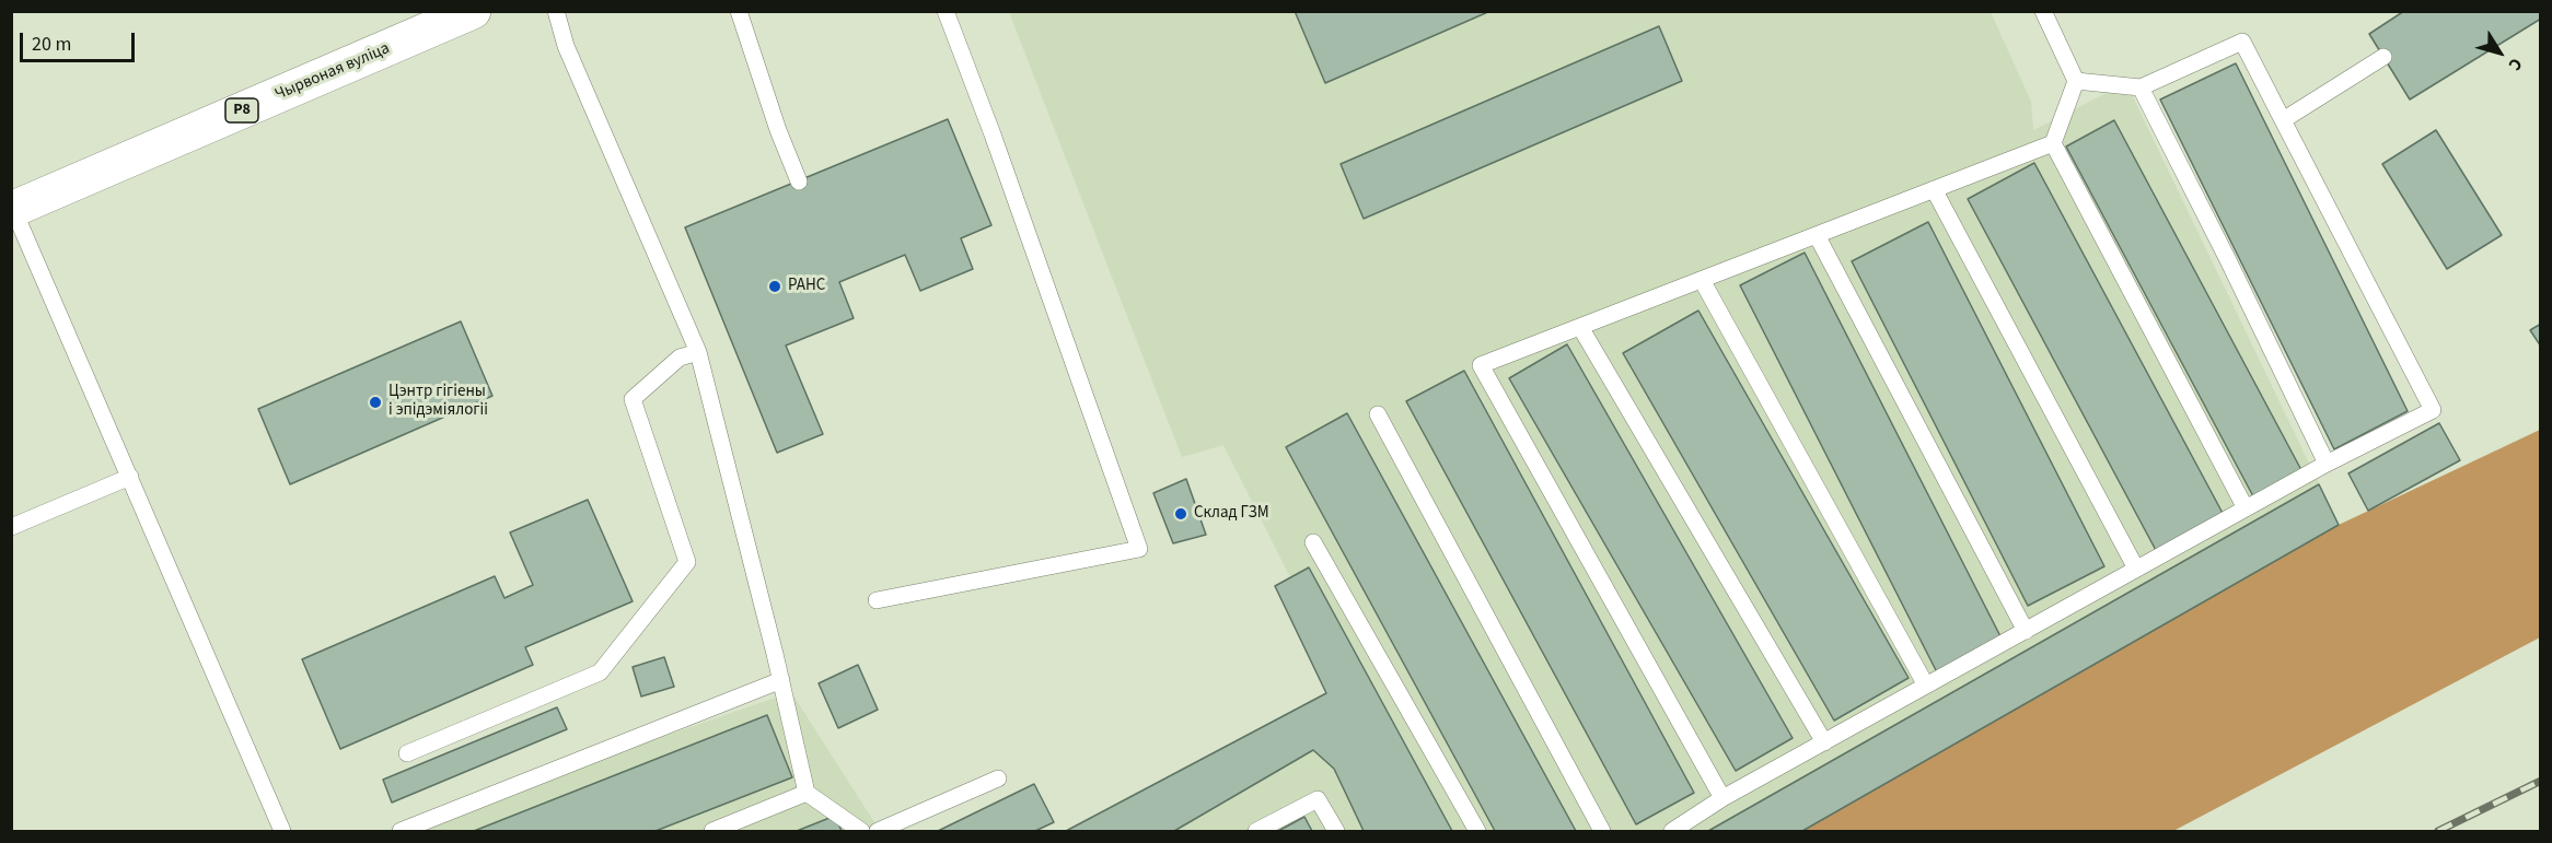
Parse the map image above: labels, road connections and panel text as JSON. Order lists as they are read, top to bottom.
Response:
{
  "streets": {
    "main road": ["Чырвоная вуліца", "Р8"]
  },
  "places": ["РАНС", "Цэнтр гігіены і эпідэміялогіі", "Склад ГЗМ"],
  "scale_bar": "20 m",
  "north": "bottom right"
}
